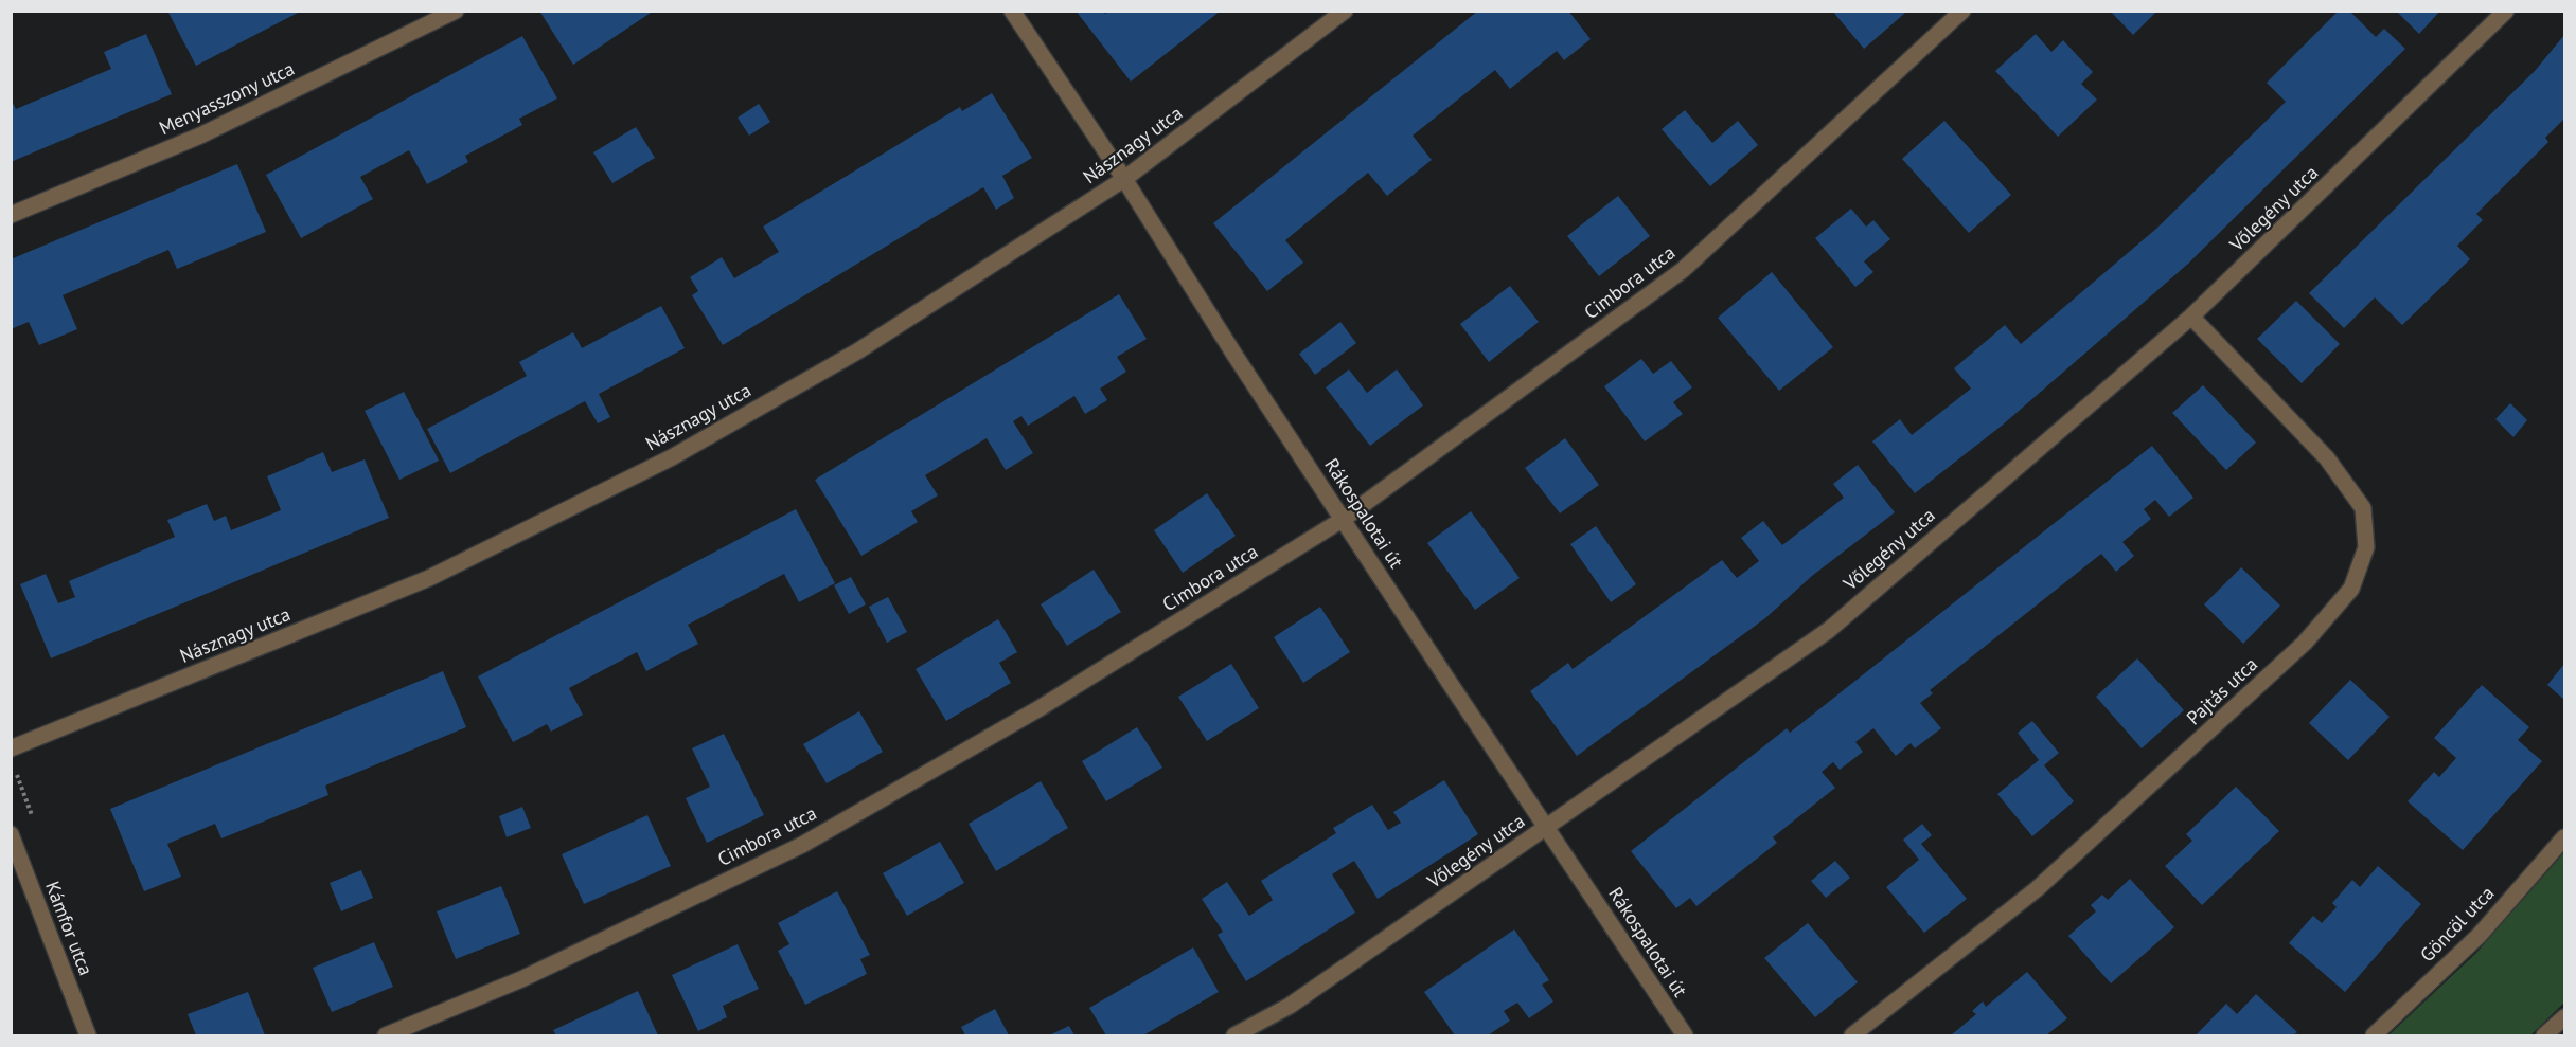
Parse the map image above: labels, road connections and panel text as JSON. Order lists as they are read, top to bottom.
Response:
{
  "streets": {
    "street": [
      "Menyasszony utca",
      "Násznagy utca",
      "Vőlegény utca",
      "Cimbora utca",
      "Rákospalotai út",
      "Pajtás utca",
      "Göncöl utca",
      "Kámfor utca"
    ]
  },
  "crossings": [
    ["Násznagy utca", "Rákospalotai út"],
    ["Vőlegény utca", "Rákospalotai út"],
    ["Vőlegény utca", "Pajtás utca"],
    ["Cimbora utca", "Rákospalotai út"]
  ]
}
